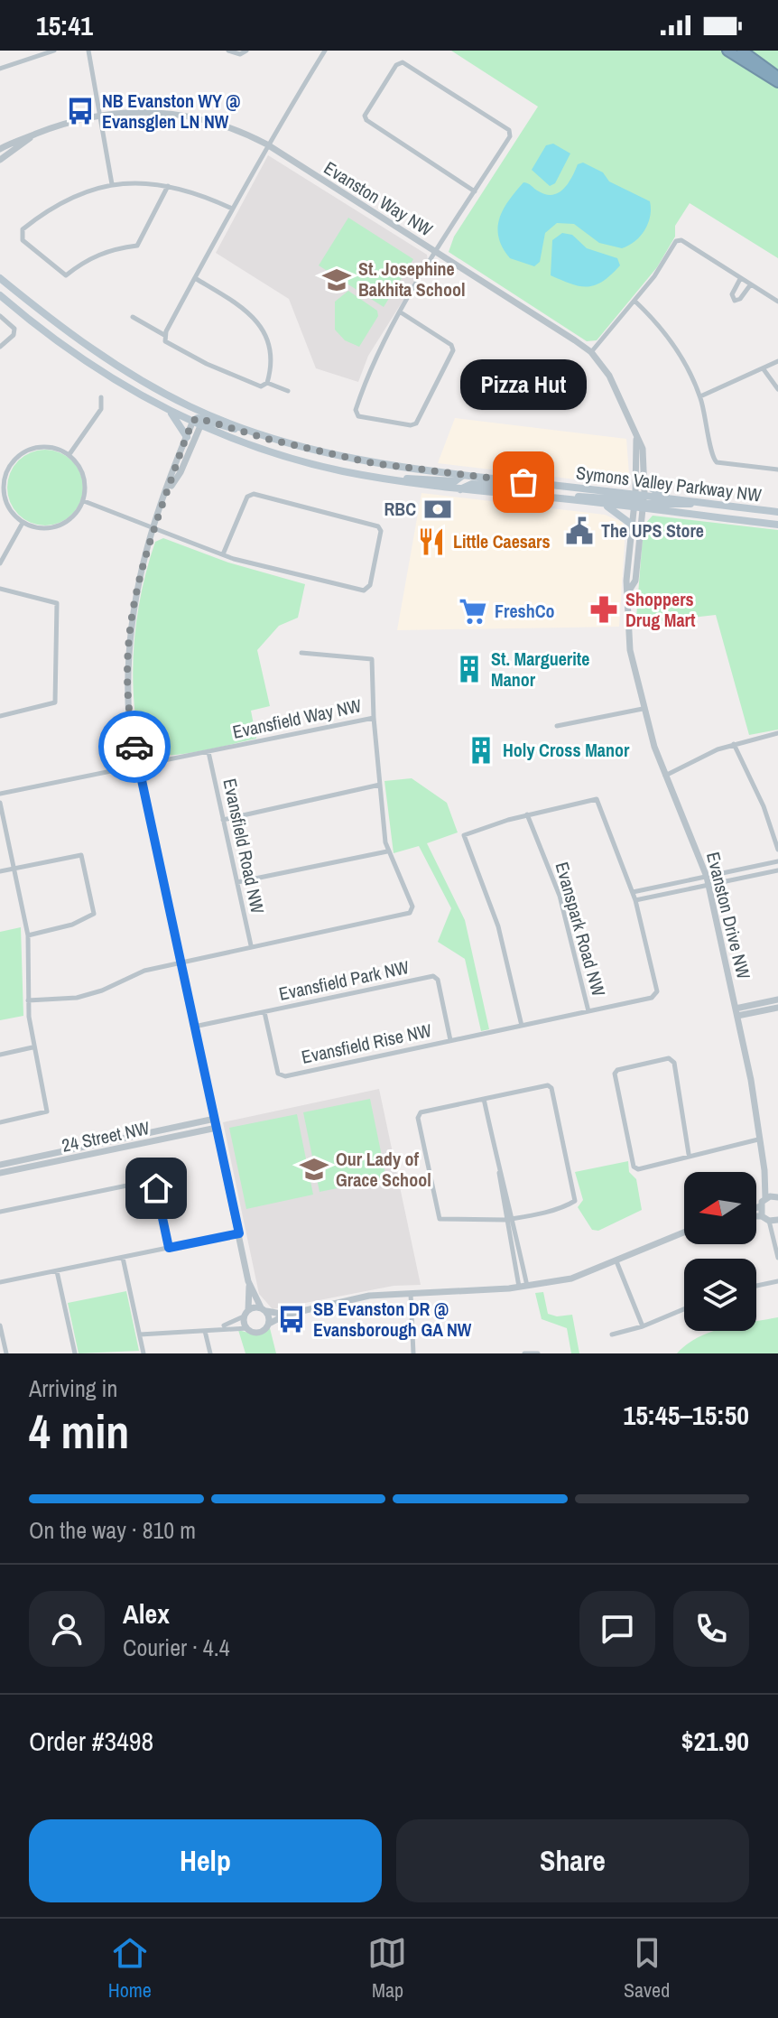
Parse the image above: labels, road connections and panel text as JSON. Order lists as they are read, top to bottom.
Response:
{
  "streets": {
    "main road": ["Symons Valley Parkway NW"],
    "street": [
      "Evanston Way NW",
      "Evansfield Way NW",
      "Evansfield Road NW",
      "Evanston Drive NW",
      "Evanspark Road NW",
      "Evansfield Park NW",
      "Evansfield Rise NW",
      "24 Street NW"
    ]
  },
  "crossings": [
    ["Evanston Way NW", "Symons Valley Parkway NW"],
    ["Evanston Way NW", "Evanston Drive NW"],
    ["Symons Valley Parkway NW", "Evanston Drive NW"],
    ["Evansfield Way NW", "Evansfield Road NW"],
    ["Evanspark Road NW", "Evansfield Rise NW"],
    ["Evansfield Park NW", "Evansfield Rise NW"]
  ],
  "places": {
    "bus stop": ["NB Evanston WY @ Evansglen LN NW", "SB Evanston DR @ Evansborough GA NW"],
    "school or university": ["St. Josephine Bakhita School", "Our Lady of Grace School"],
    "other": ["Pizza Hut"],
    "bank": ["RBC"],
    "public building": ["The UPS Store"],
    "restaurant": ["Little Caesars"],
    "pharmacy": ["Shoppers Drug Mart"],
    "supermarket": ["FreshCo"],
    "building": ["St. Marguerite Manor", "Holy Cross Manor"]
  },
  "north": "left",
  "page": {
    "status": "15:41",
    "bubble": "Pizza Hut",
    "heading": ["4 min", "Arriving in", "15:45–15:50"],
    "panel": [
      "Alex",
      "Courier · 4.4",
      "Order #3498",
      "$21.90"
    ],
    "bar": "On the way · 810 m",
    "buttons": ["Help", "Share"],
    "tabs": ["Home", "Map", "Saved"]
  }
}
